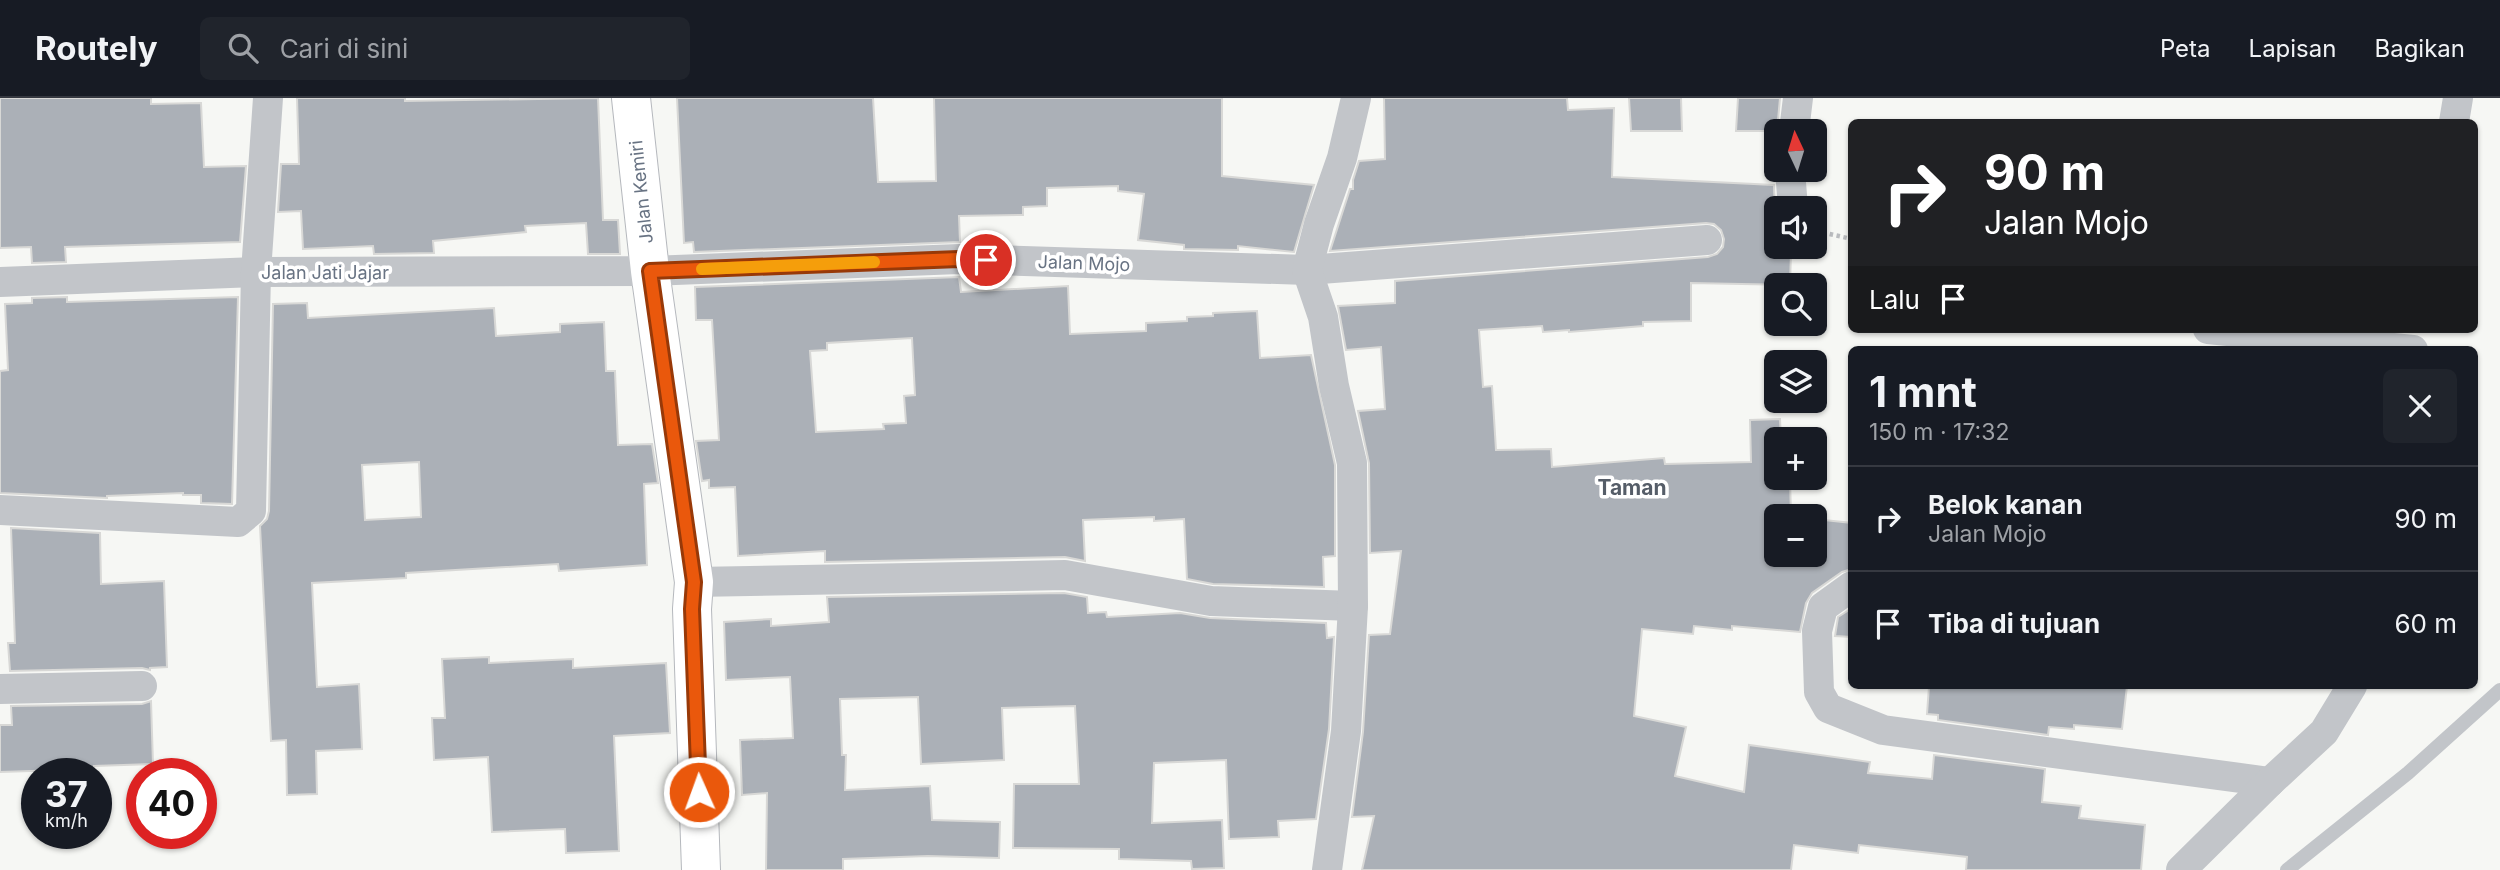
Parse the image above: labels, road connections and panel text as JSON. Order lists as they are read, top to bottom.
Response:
{
  "streets": {
    "street": ["Jalan Kemiri", "Jalan Mojo", "Jalan Jati Jajar"]
  },
  "crossings": [
    ["Jalan Kemiri", "Jalan Mojo"],
    ["Jalan Kemiri", "Jalan Jati Jajar"],
    ["Jalan Mojo", "Jalan Jati Jajar"]
  ],
  "districts": ["Taman"],
  "north": "top",
  "page": {
    "header": "Routely",
    "search": "Cari di sini",
    "nav": ["Peta", "Lapisan", "Bagikan"],
    "map_buttons": ["+", "−"],
    "turn": ["90 m", "Jalan Mojo"],
    "then": "Lalu",
    "heading": ["1 mnt", "150 m · 17:32"],
    "list": [
      {
        "name": "Belok kanan",
        "note": "Jalan Mojo",
        "value": "90 m"
      },
      {
        "name": "Tiba di tujuan",
        "value": "60 m"
      }
    ],
    "speed": "37 km/h",
    "limit": "40"
  }
}
